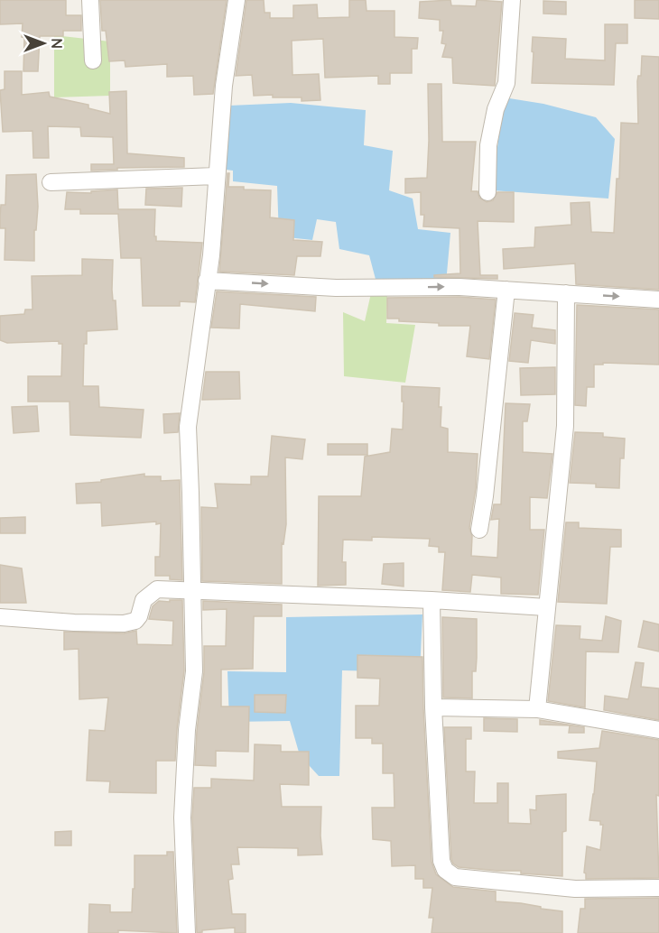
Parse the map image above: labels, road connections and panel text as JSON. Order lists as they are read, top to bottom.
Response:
{
  "north": "right"
}
